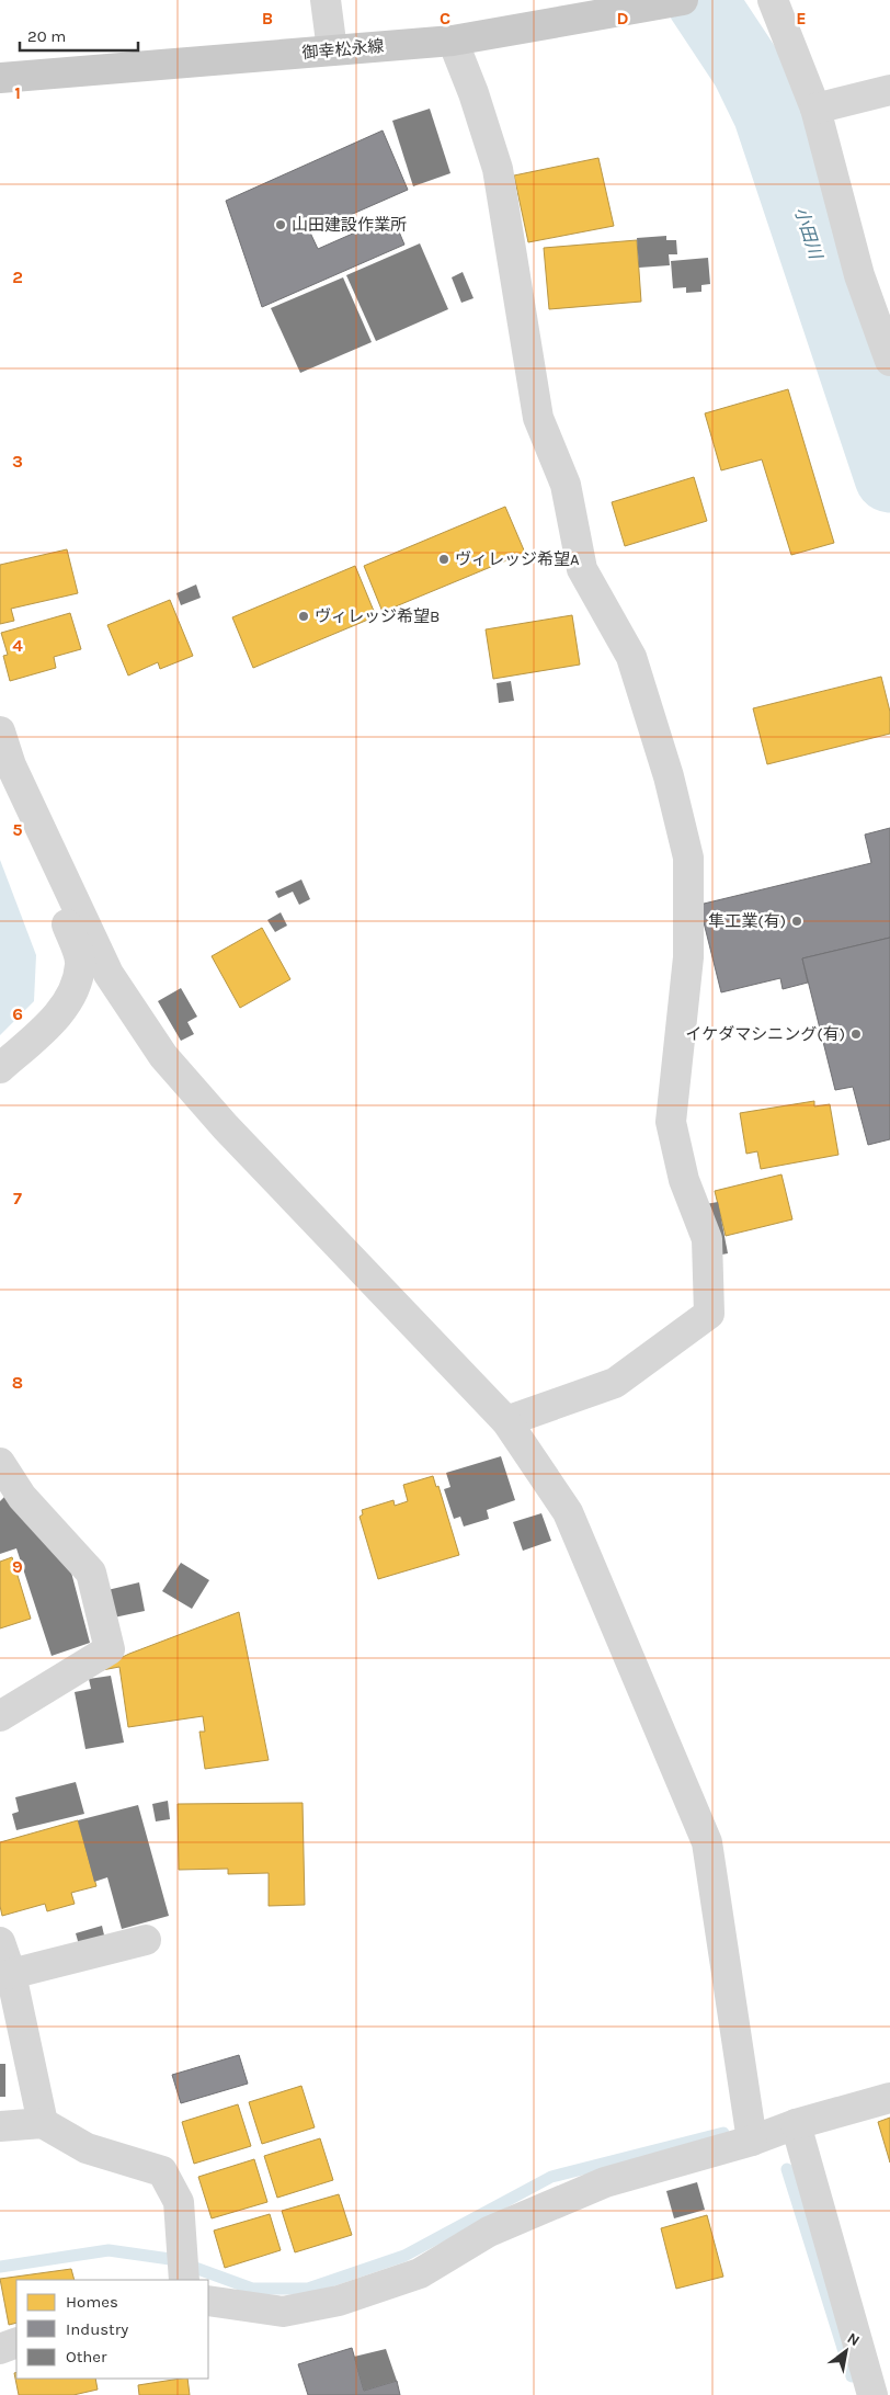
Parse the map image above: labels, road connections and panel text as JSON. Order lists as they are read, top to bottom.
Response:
{
  "streets": {
    "main road": ["御幸松永線"]
  },
  "water": ["小田川"],
  "places": [
    "山田建設作業所",
    "ヴィレッジ希望A",
    "ヴィレッジ希望B",
    "隼工業(有)",
    "イケダマシニング(有)"
  ],
  "legend": ["Homes", "Industry", "Other"],
  "scale_bar": "20 m",
  "north": "top right",
  "grid": {
    "columns": [
      "B",
      "C",
      "D",
      "E"
    ],
    "rows": [
      "1",
      "2",
      "3",
      "4",
      "5",
      "6",
      "7",
      "8",
      "9"
    ]
  }
}
